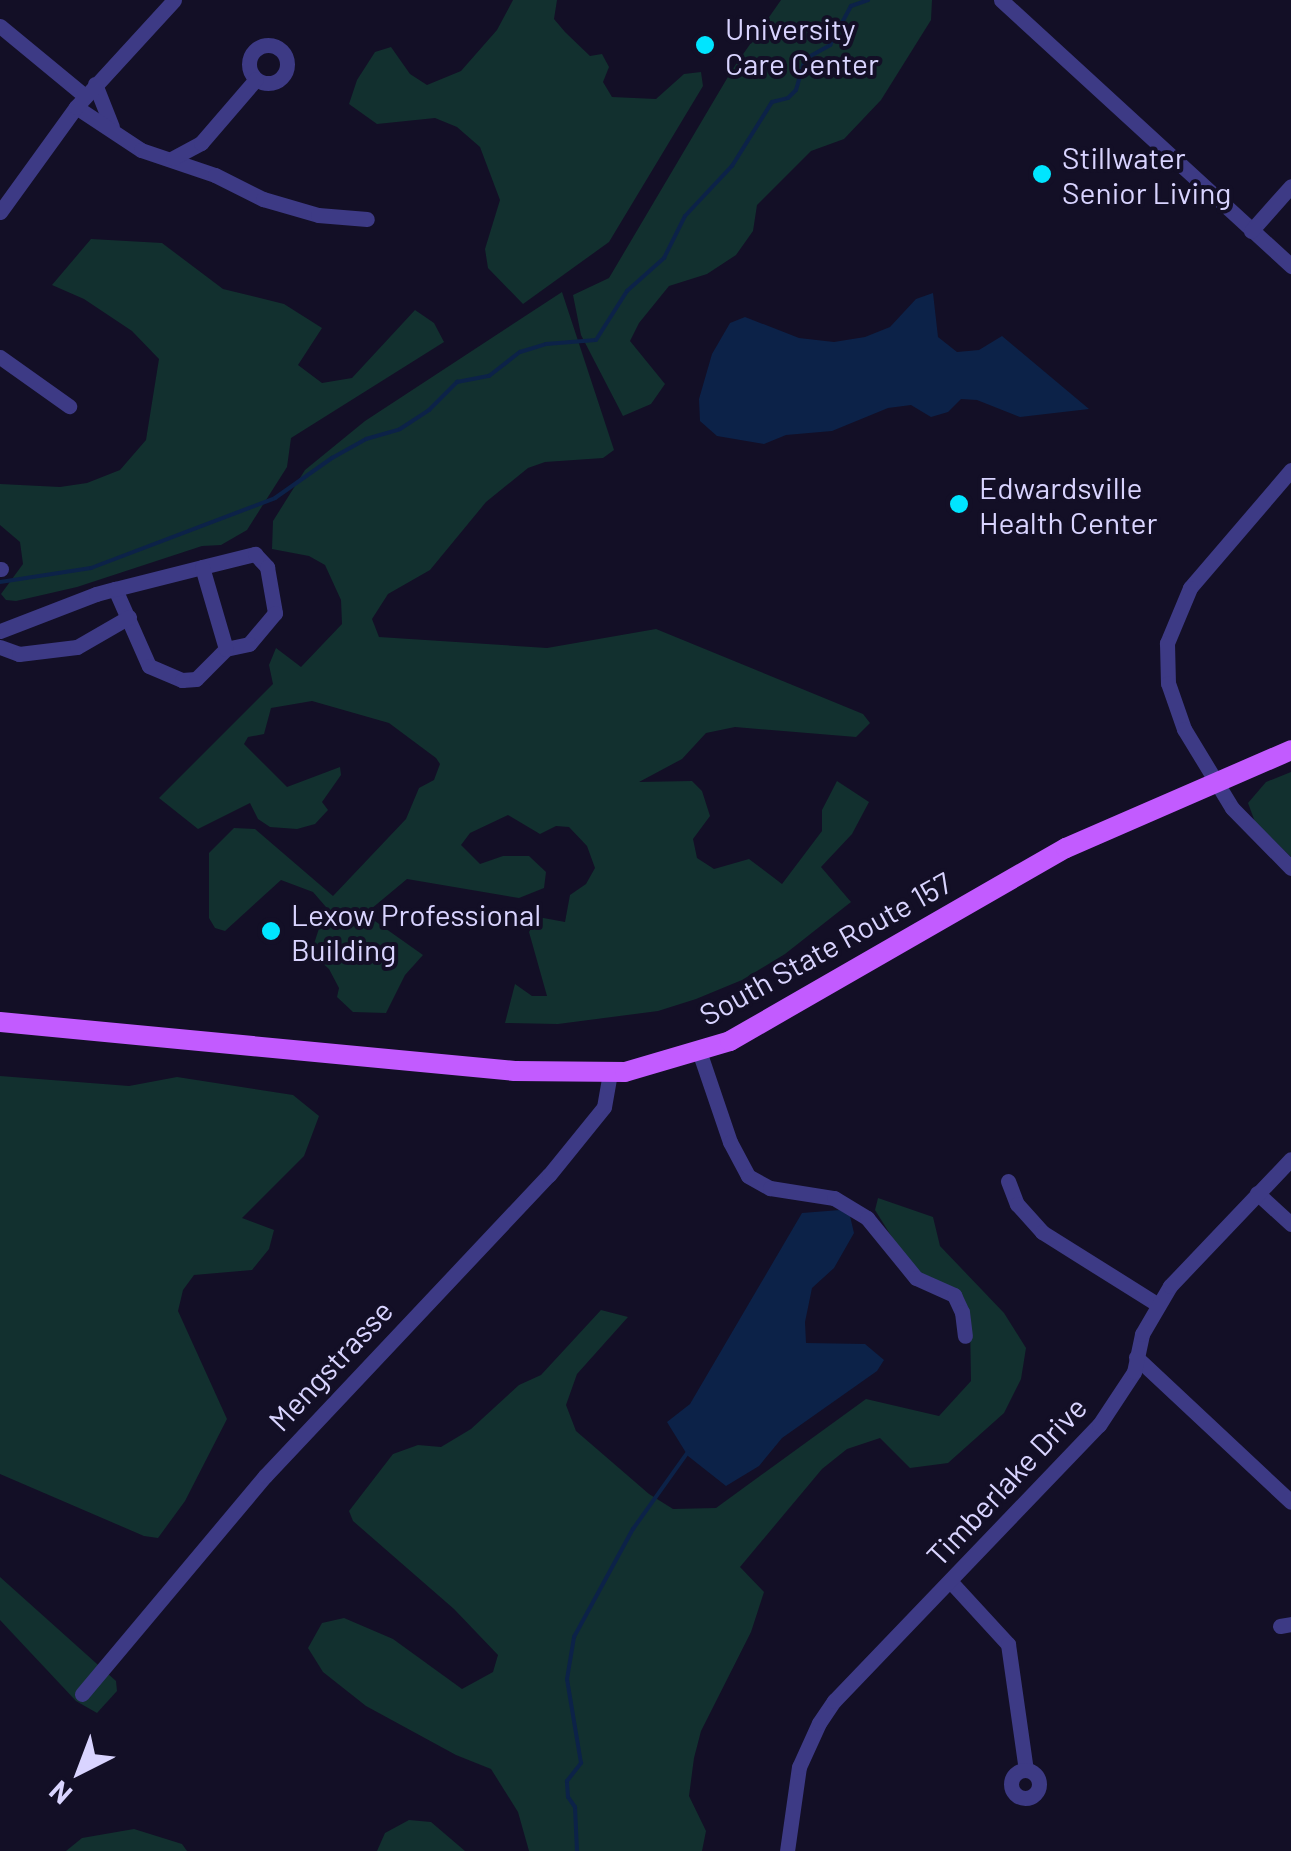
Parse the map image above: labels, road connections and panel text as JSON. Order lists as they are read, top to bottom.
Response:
{
  "streets": {
    "main road": ["South State Route 157"],
    "street": ["Mengstrasse", "Timberlake Drive"]
  },
  "crossings": [
    ["South State Route 157", "Mengstrasse"]
  ],
  "places": [
    "University Care Center",
    "Stillwater Senior Living",
    "Edwardsville Health Center",
    "Lexow Professional Building"
  ],
  "north": "bottom left"
}
